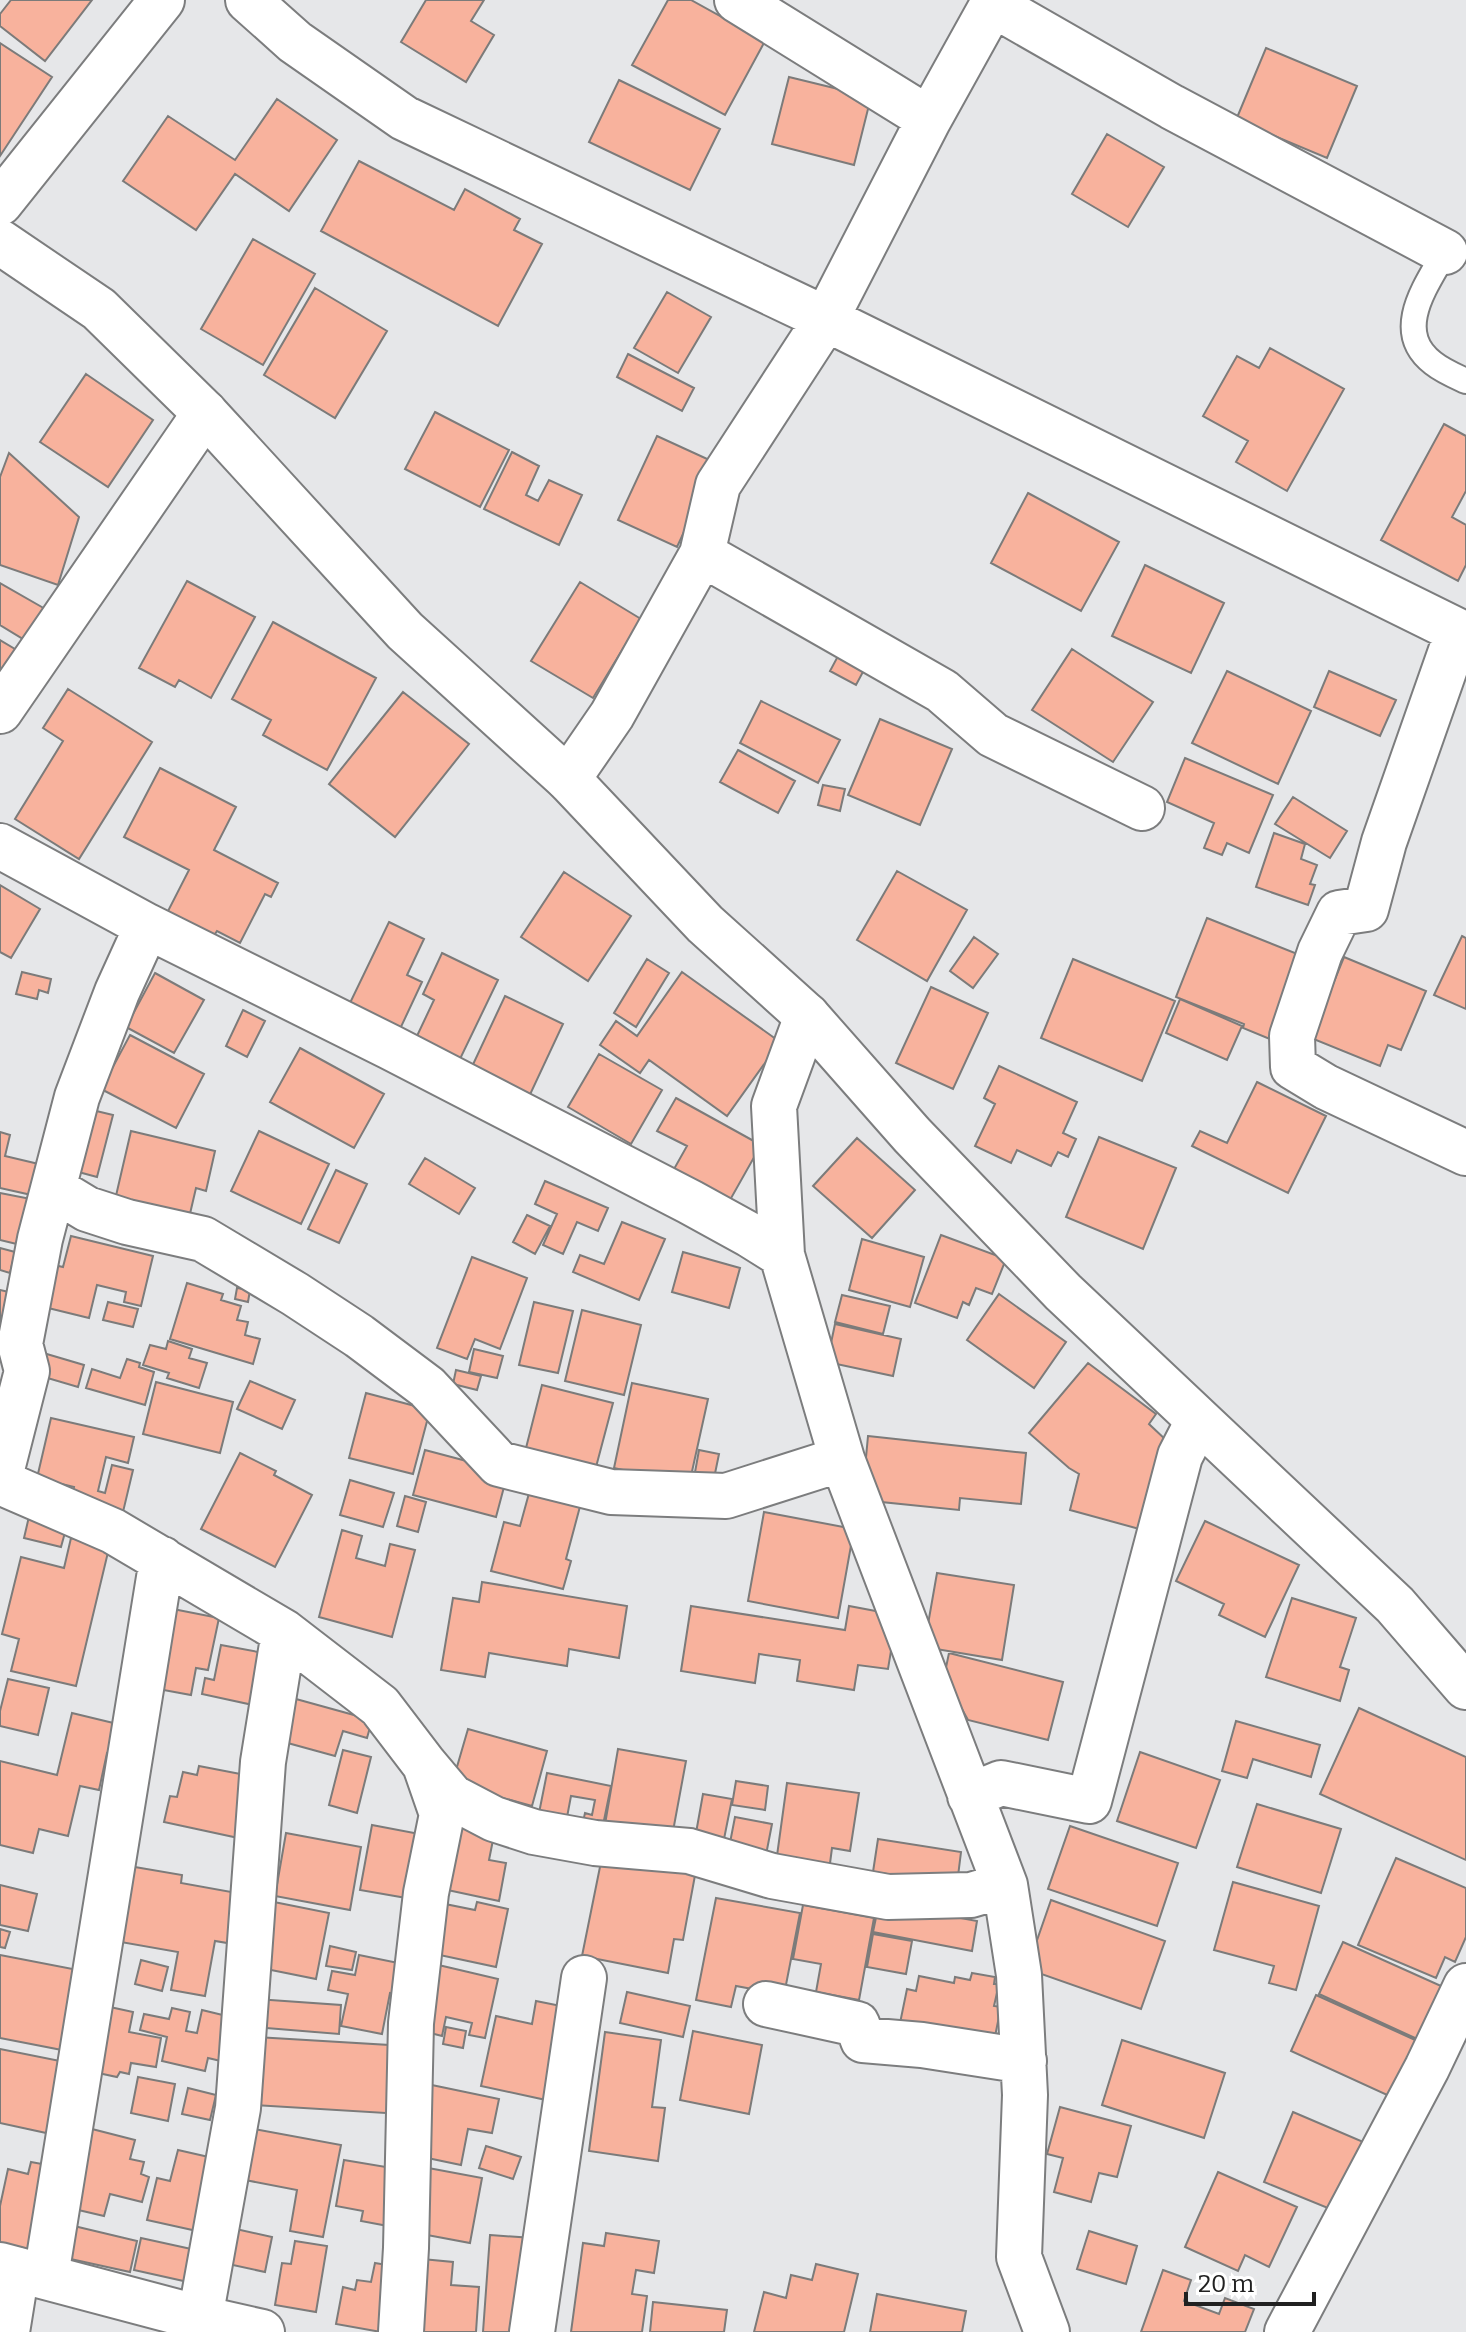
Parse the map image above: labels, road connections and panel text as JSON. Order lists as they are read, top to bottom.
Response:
{
  "scale_bar": "20 m"
}
